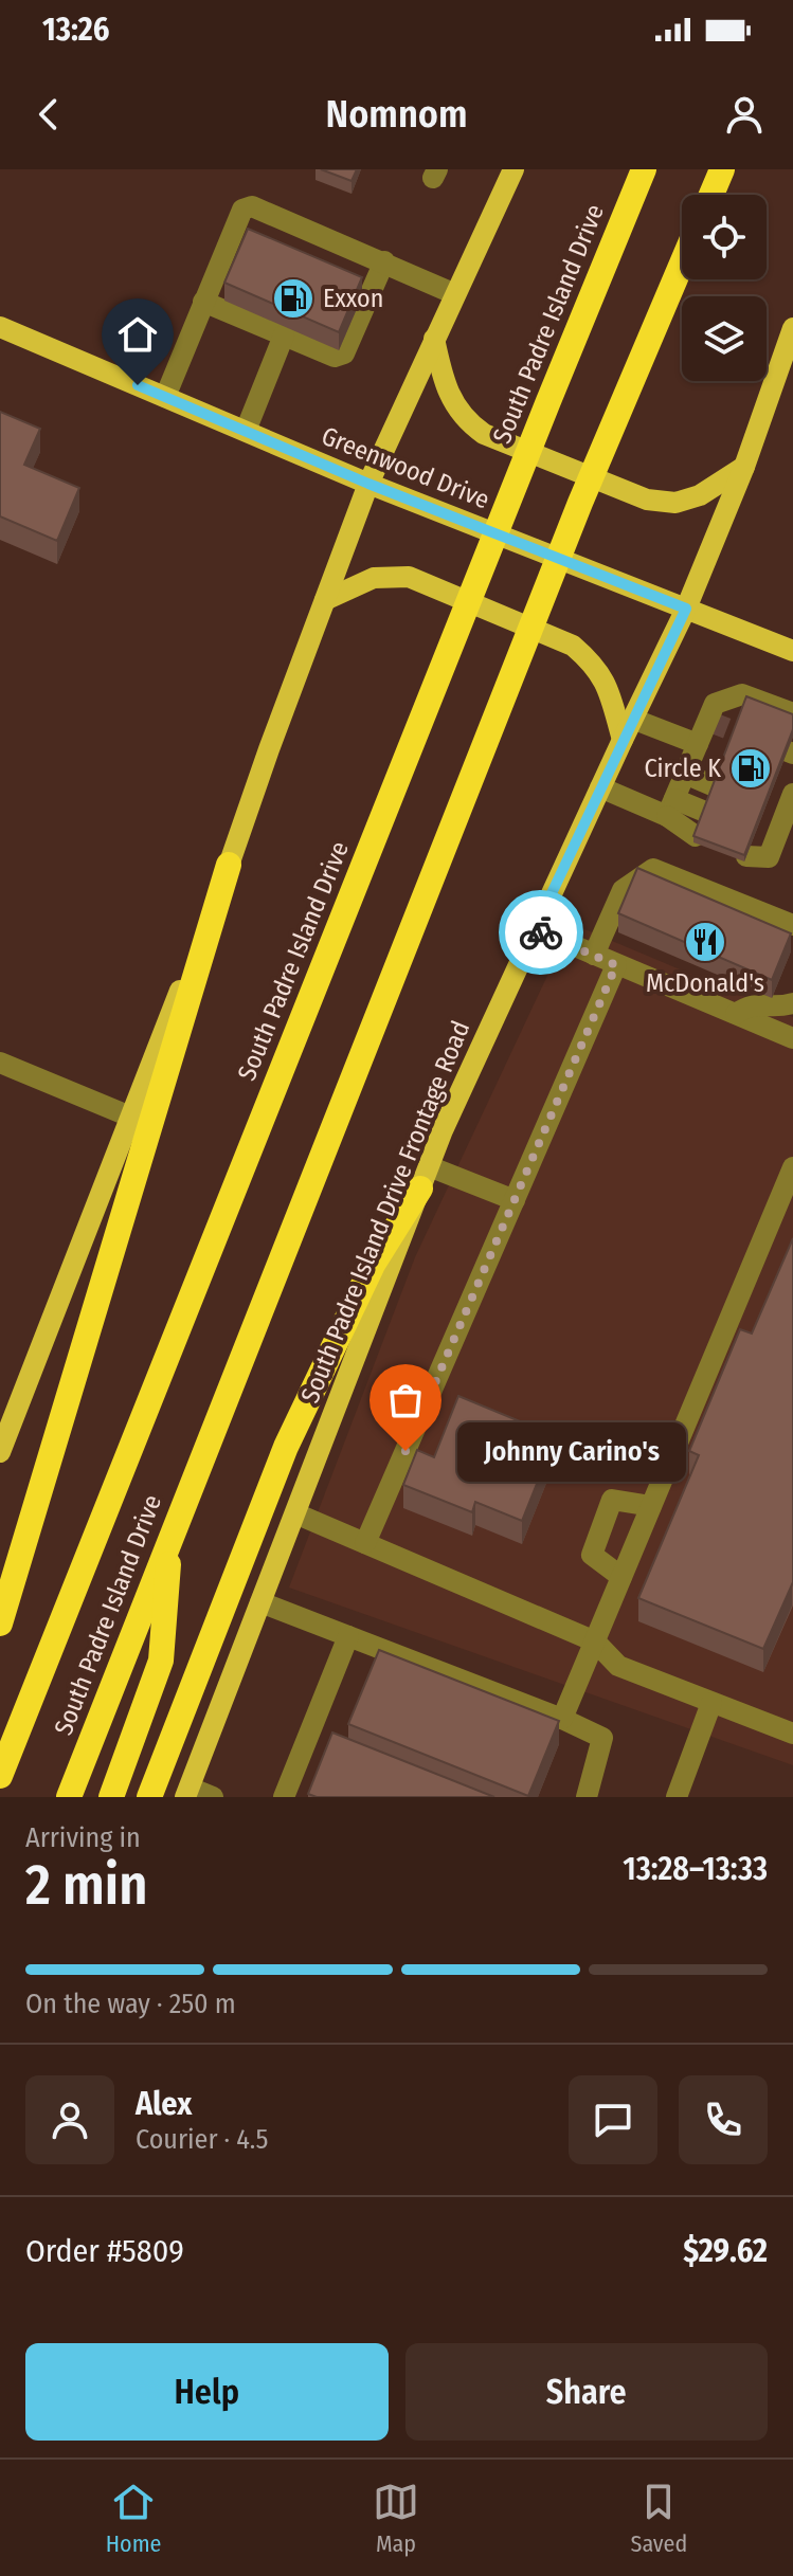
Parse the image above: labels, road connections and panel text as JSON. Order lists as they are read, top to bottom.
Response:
{
  "streets": {
    "highway": ["South Padre Island Drive"],
    "main road": ["Greenwood Drive", "South Padre Island Drive Frontage Road"]
  },
  "crossings": [
    ["Greenwood Drive", "South Padre Island Drive Frontage Road"]
  ],
  "places": {
    "fuel station": ["Exxon", "Circle K"],
    "restaurant": ["McDonald's"],
    "other": ["Johnny Carino's"]
  },
  "page": {
    "status": "13:26",
    "header": "Nomnom",
    "bubble": "Johnny Carino's",
    "heading": ["2 min", "Arriving in", "13:28–13:33"],
    "panel": [
      "Alex",
      "Courier · 4.5",
      "Order #5809",
      "$29.62"
    ],
    "bar": "On the way · 250 m",
    "buttons": ["Help", "Share"],
    "tabs": ["Home", "Map", "Saved"]
  }
}
